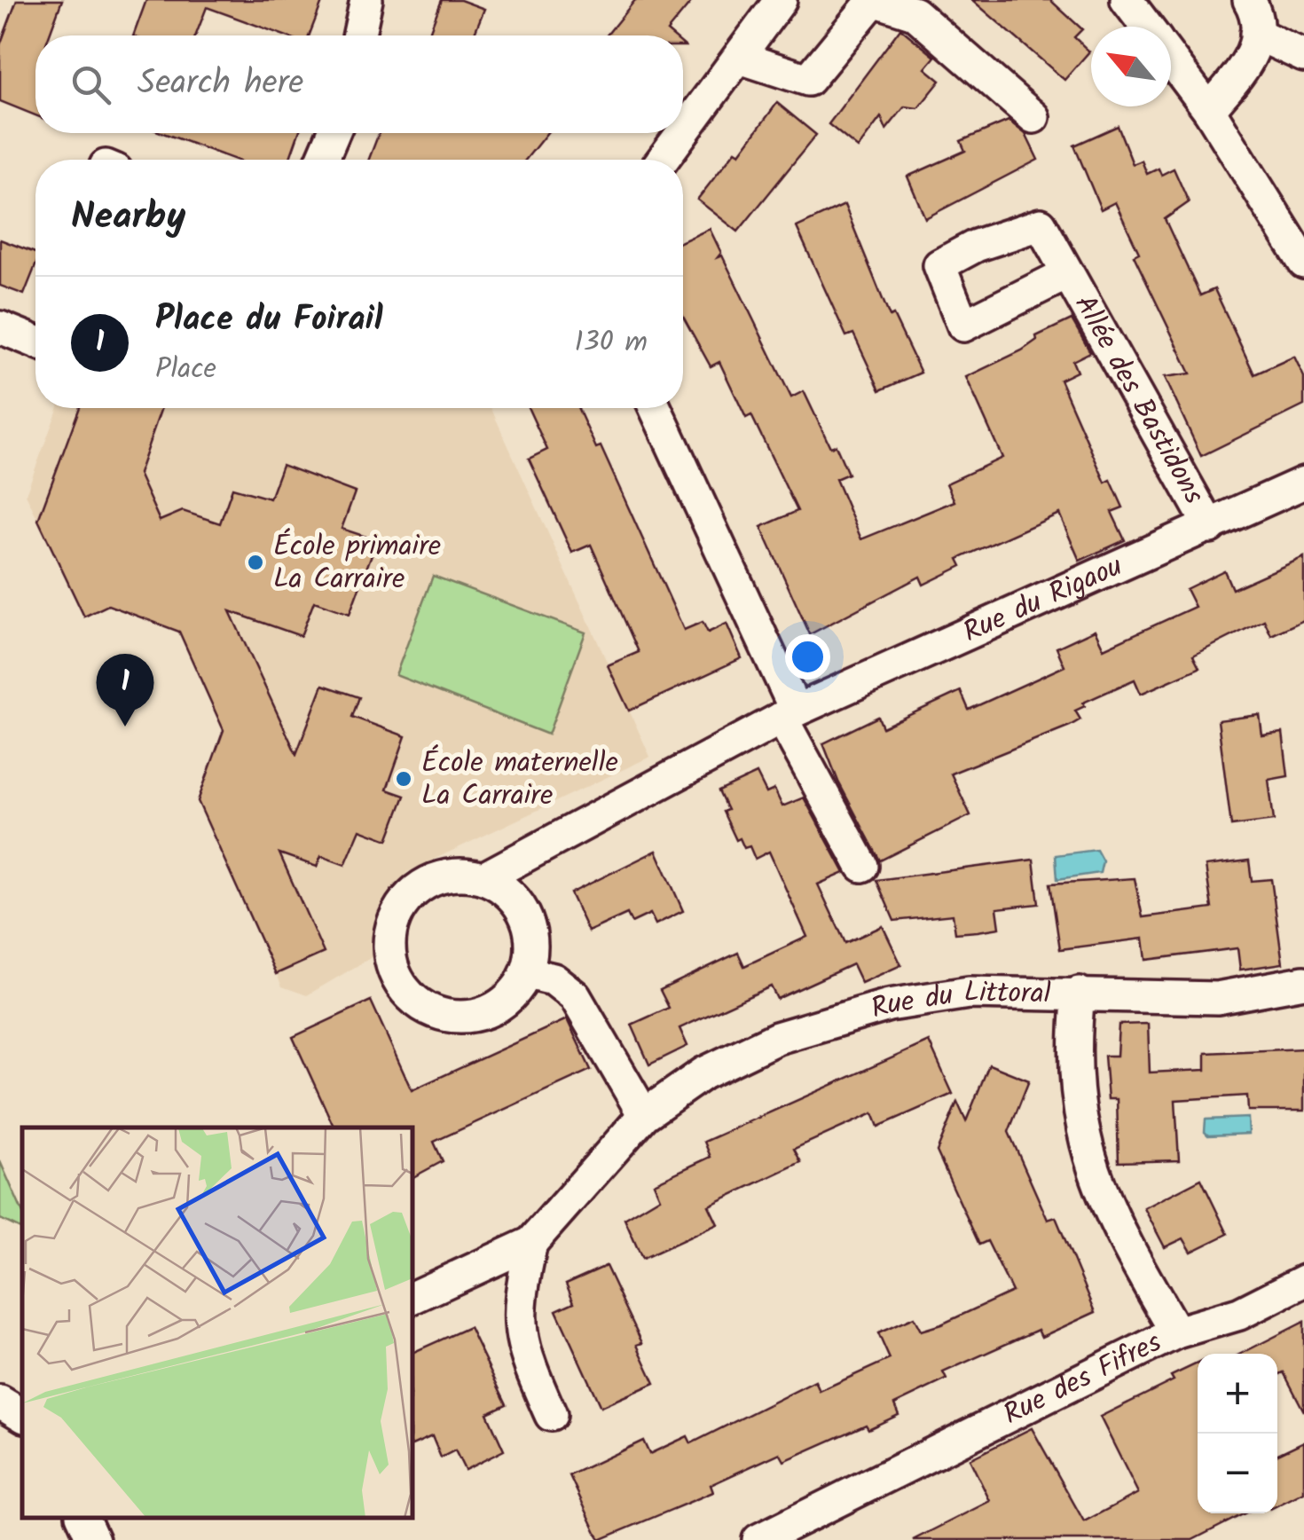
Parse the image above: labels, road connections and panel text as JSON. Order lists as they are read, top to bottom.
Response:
{
  "streets": {
    "street": [
      "Allée des Bastidons",
      "Rue du Rigaou",
      "Rue du Littoral",
      "Rue des Fifres"
    ]
  },
  "crossings": [
    ["Allée des Bastidons", "Rue du Rigaou"],
    ["Rue du Littoral", "Rue des Fifres"]
  ],
  "places": ["École primaire La Carraire", "École maternelle La Carraire"],
  "north": "top left",
  "page": {
    "search": "Search here",
    "heading": "Nearby",
    "list": [
      {
        "mark": "1",
        "name": "Place du Foirail",
        "note": "Place",
        "value": "130 m"
      }
    ],
    "pins": "1",
    "map_buttons": ["+", "−"]
  }
}
